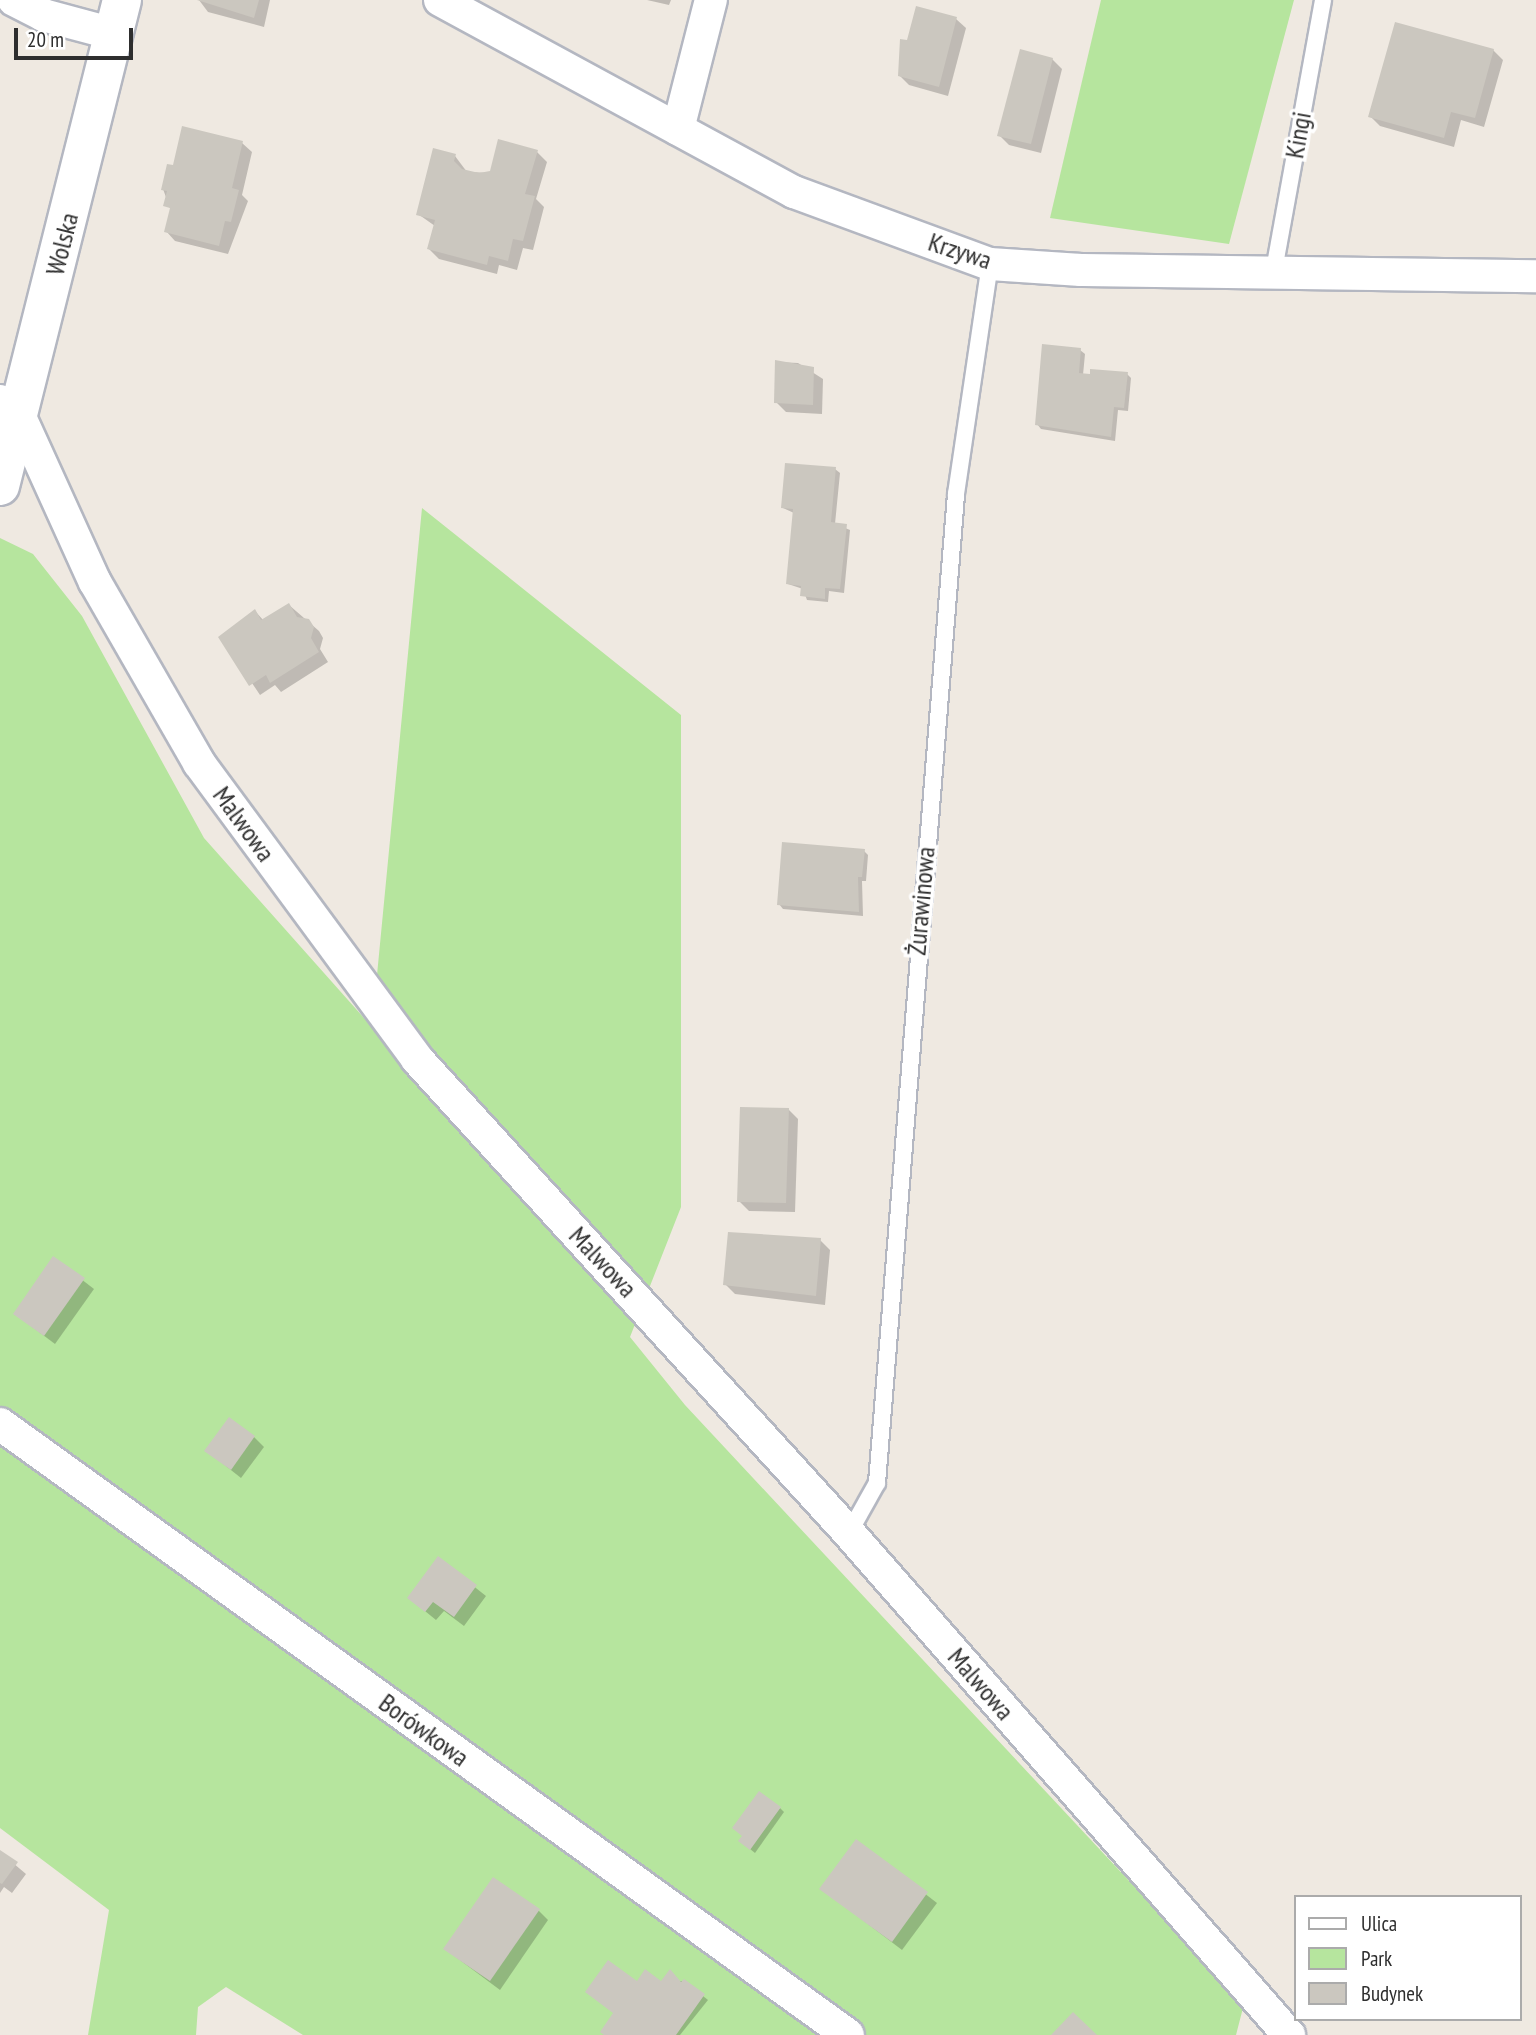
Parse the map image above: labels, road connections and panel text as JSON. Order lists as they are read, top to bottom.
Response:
{
  "streets": {
    "street": [
      "Wolska",
      "Krzywa",
      "Malwowa",
      "Borówkowa"
    ],
    "lane": ["Kingi", "Żurawinowa"]
  },
  "crossings": [
    ["Kingi", "Krzywa"],
    ["Wolska", "Malwowa"],
    ["Krzywa", "Żurawinowa"],
    ["Malwowa", "Żurawinowa"]
  ],
  "legend": ["Ulica", "Park", "Budynek"],
  "scale_bar": "20 m"
}
